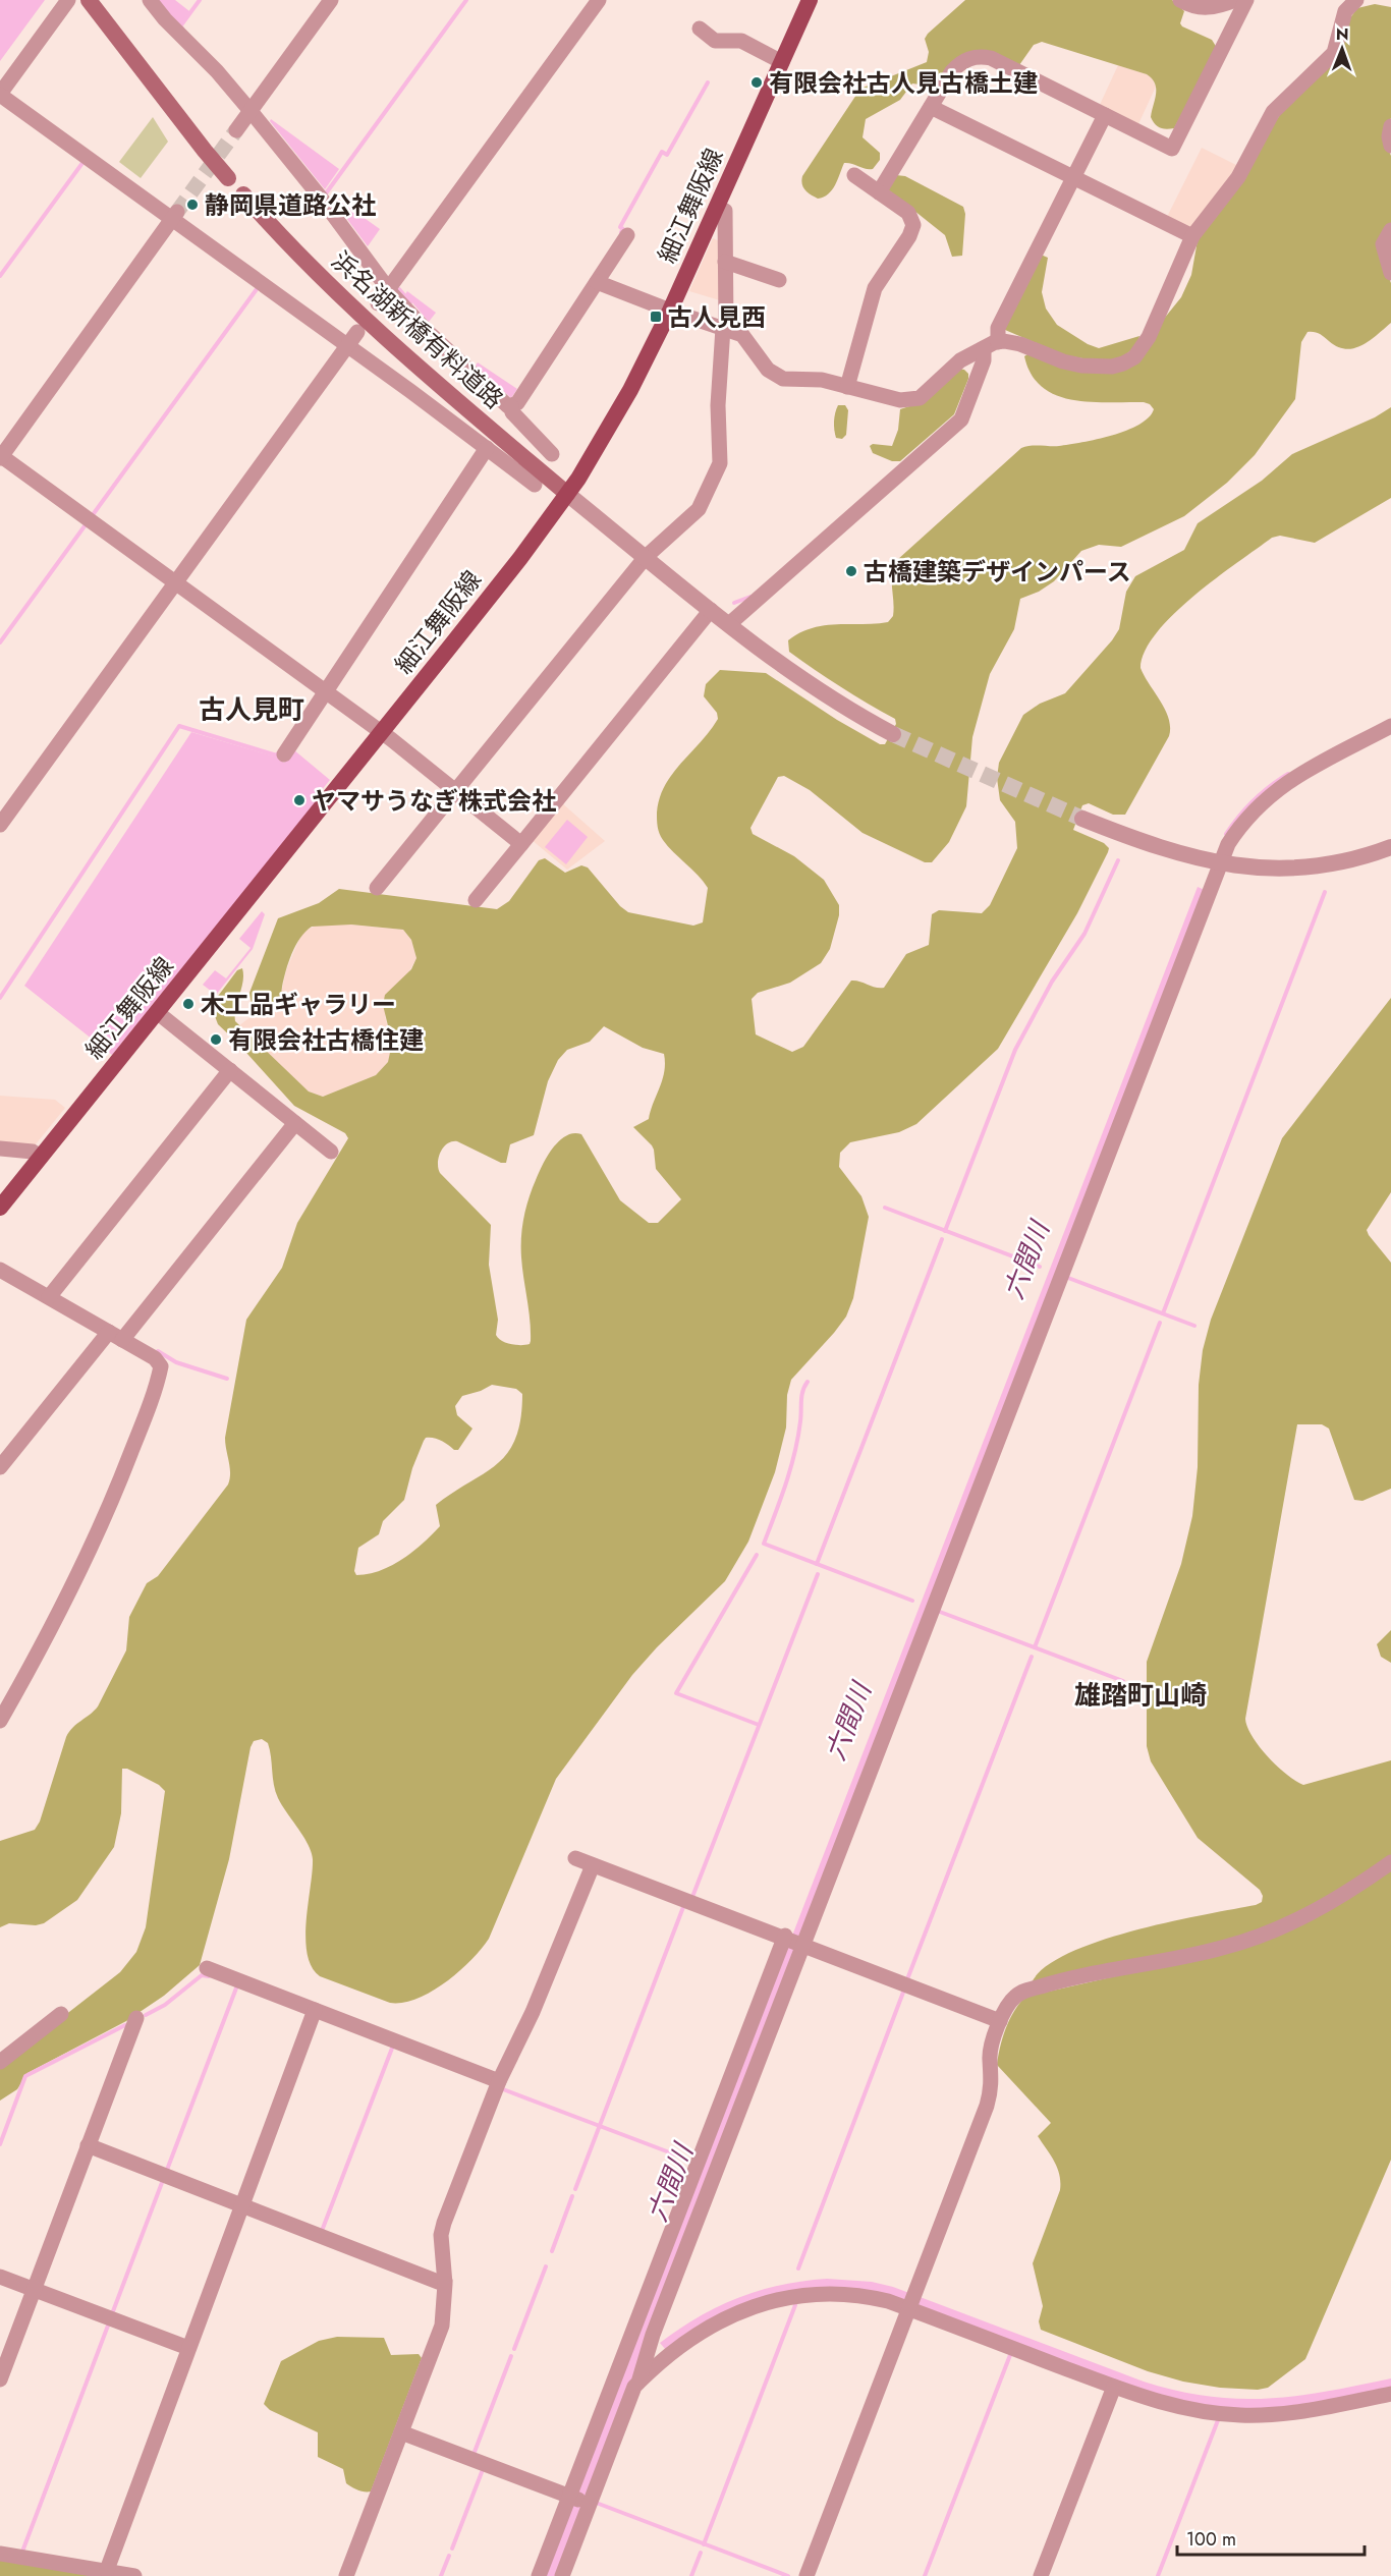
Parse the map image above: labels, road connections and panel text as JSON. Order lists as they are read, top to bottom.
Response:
{
  "streets": {
    "main road": ["細江舞阪線", "浜名湖新橋有料道路"]
  },
  "crossings": [
    ["細江舞阪線", "浜名湖新橋有料道路"]
  ],
  "districts": ["古人見町", "雄踏町山崎"],
  "water": ["六間川"],
  "places": {
    "other": [
      "有限会社古人見古橋土建",
      "静岡県道路公社",
      "古橋建築デザインパース",
      "ヤマサうなぎ株式会社",
      "木工品ギャラリー",
      "有限会社古橋住建"
    ],
    "transit": ["古人見西"]
  },
  "scale_bar": "100 m",
  "north": "top"
}
